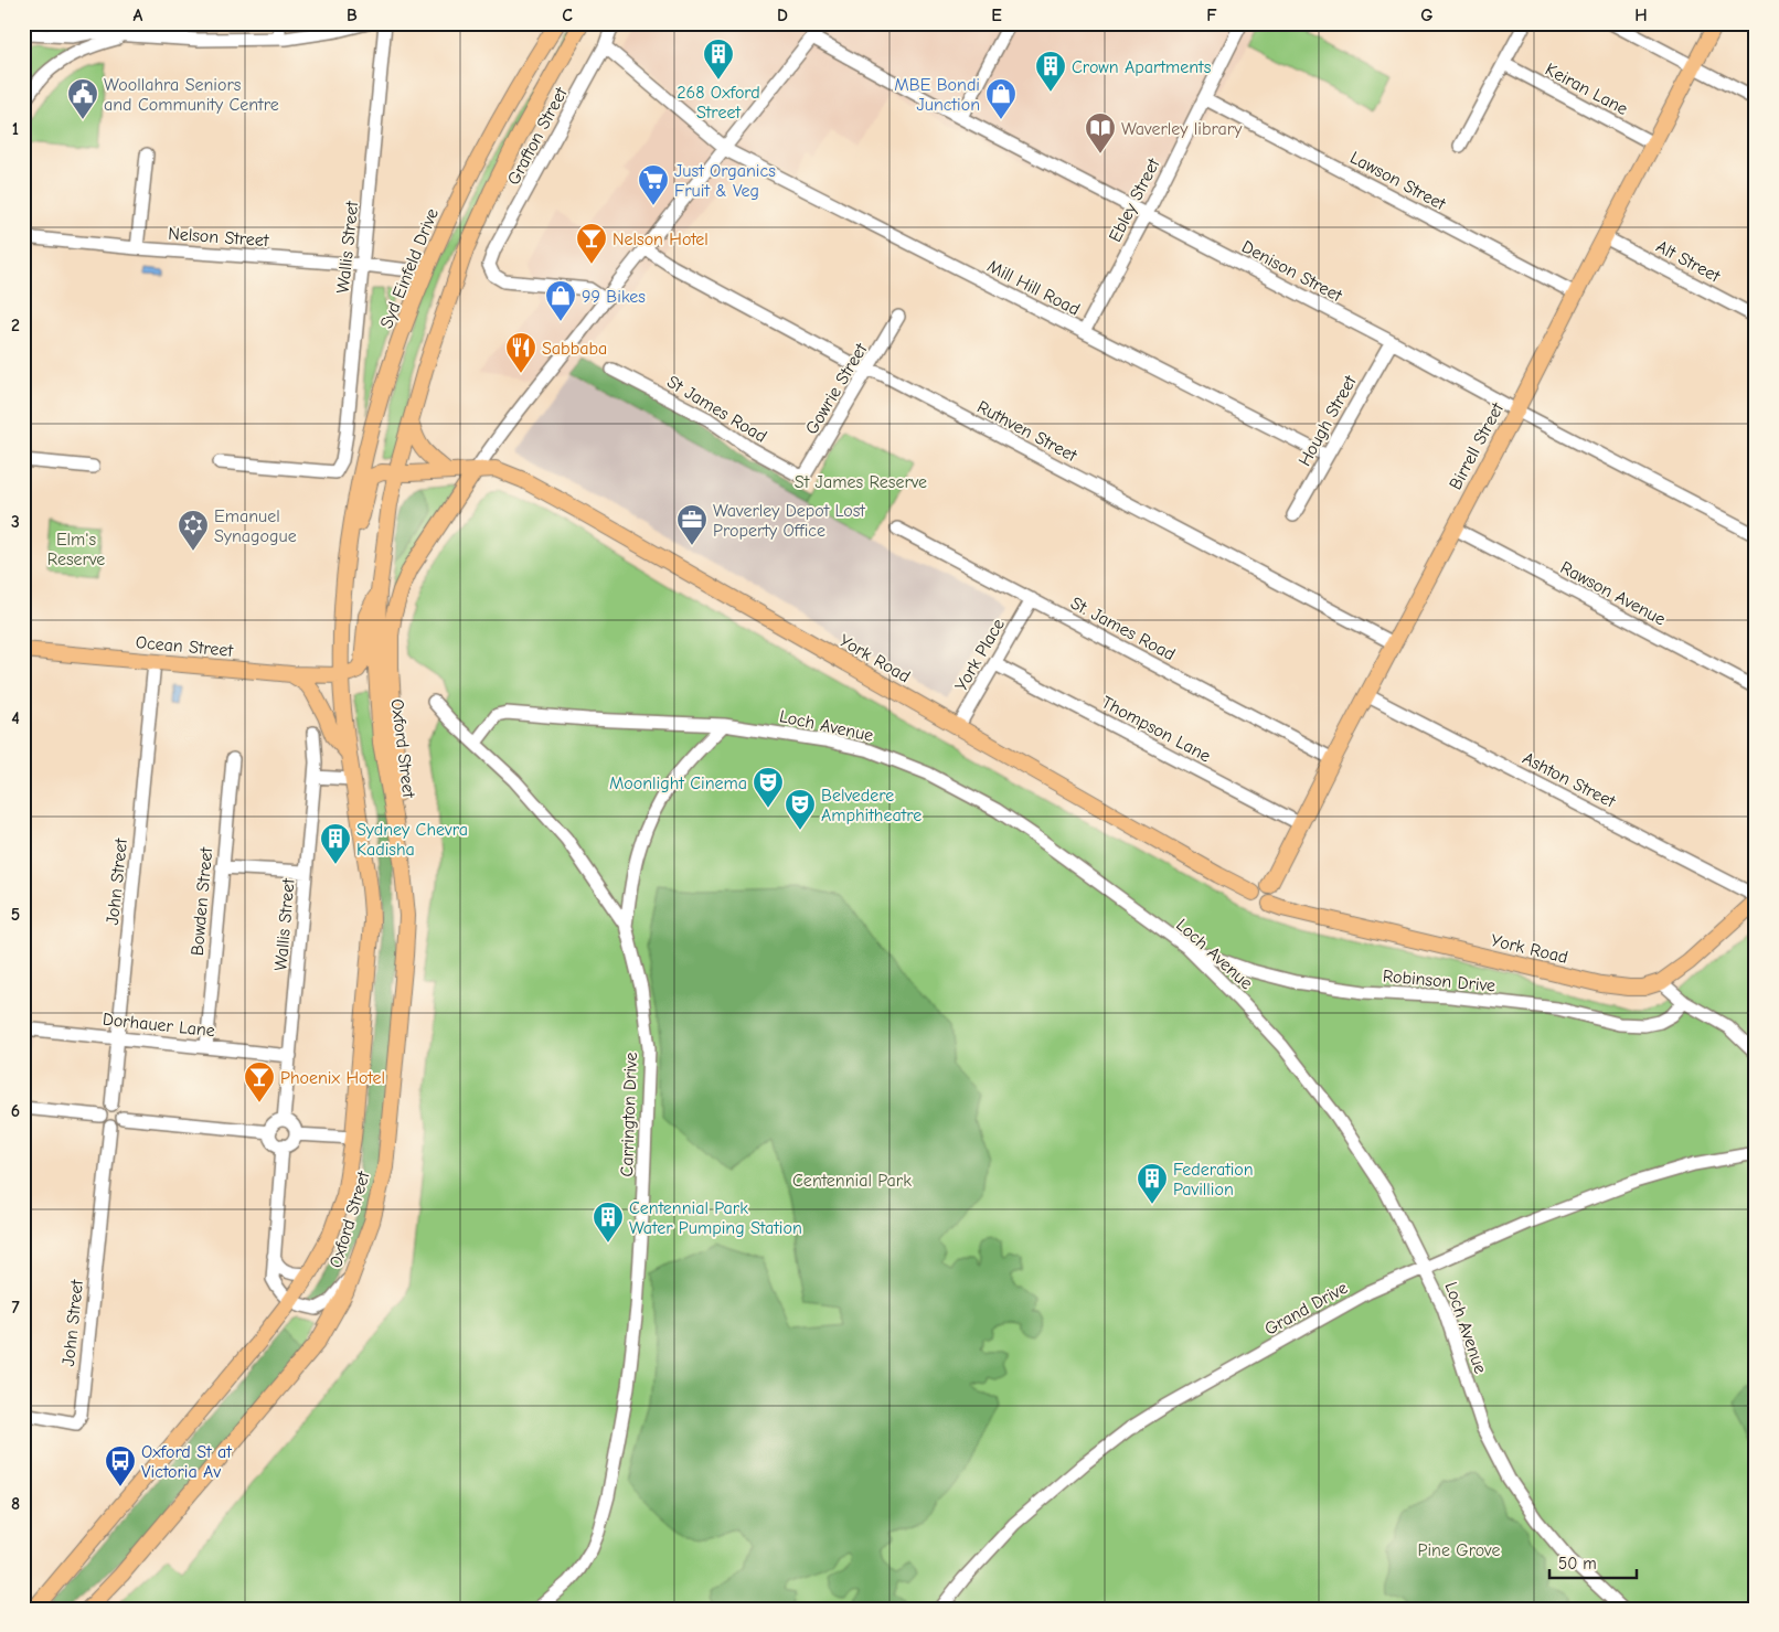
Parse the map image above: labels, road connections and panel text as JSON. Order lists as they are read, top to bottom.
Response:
{
  "streets": {
    "main road": [
      "Syd Einfeld Drive",
      "Birrell Street",
      "Ocean Street",
      "York Road",
      "Oxford Street"
    ],
    "street": [
      "Keiran Lane",
      "Grafton Street",
      "Lawson Street",
      "Ebley Street",
      "Nelson Street",
      "Wallis Street",
      "Alt Street",
      "Denison Street",
      "Mill Hill Road",
      "Gowrie Street",
      "St James Road",
      "Hough Street",
      "Ruthven Street",
      "Rawson Avenue",
      "St. James Road",
      "York Place",
      "Loch Avenue",
      "Thompson Lane",
      "Ashton Street",
      "John Street",
      "Bowden Street",
      "Robinson Drive",
      "Dorhauer Lane",
      "Carrington Drive",
      "Grand Drive"
    ]
  },
  "crossings": [
    ["Keiran Lane", "Birrell Street"],
    ["Grafton Street", "Mill Hill Road"],
    ["Lawson Street", "Ebley Street"],
    ["Lawson Street", "Birrell Street"],
    ["Ebley Street", "Denison Street"],
    ["Ebley Street", "Mill Hill Road"],
    ["Nelson Street", "Wallis Street"],
    ["Wallis Street", "Dorhauer Lane"],
    ["Alt Street", "Birrell Street"],
    ["Syd Einfeld Drive", "Oxford Street"],
    ["Denison Street", "Hough Street"],
    ["Denison Street", "Birrell Street"],
    ["Mill Hill Road", "Hough Street"],
    ["Gowrie Street", "St James Road"],
    ["Gowrie Street", "Ruthven Street"],
    ["Ruthven Street", "Birrell Street"],
    ["Birrell Street", "Rawson Avenue"],
    ["Birrell Street", "St. James Road"],
    ["Birrell Street", "York Road"],
    ["Birrell Street", "Thompson Lane"],
    ["Birrell Street", "Ashton Street"],
    ["St. James Road", "York Place"],
    ["Ocean Street", "Oxford Street"],
    ["Ocean Street", "John Street"],
    ["York Place", "York Road"],
    ["York Place", "Thompson Lane"],
    ["Loch Avenue", "Robinson Drive"],
    ["Loch Avenue", "Carrington Drive"],
    ["Loch Avenue", "Grand Drive"],
    ["John Street", "Dorhauer Lane"],
    ["Bowden Street", "Dorhauer Lane"]
  ],
  "parks": [
    "St James Reserve",
    "Elm's Reserve",
    "Centennial Park",
    "Pine Grove"
  ],
  "places": {
    "building": [
      "268 Oxford Street",
      "Crown Apartments",
      "Sydney Chevra Kadisha",
      "Federation Pavillion",
      "Centennial Park Water Pumping Station"
    ],
    "public building": ["Woollahra Seniors and Community Centre"],
    "shop": ["MBE Bondi Junction", "99 Bikes"],
    "library": ["Waverley library"],
    "supermarket": ["Just Organics Fruit & Veg"],
    "bar": ["Nelson Hotel", "Phoenix Hotel"],
    "restaurant": ["Sabbaba"],
    "office": ["Waverley Depot Lost Property Office"],
    "synagogue": ["Emanuel Synagogue"],
    "theatre": ["Moonlight Cinema", "Belvedere Amphitheatre"],
    "bus stop": ["Oxford St at Victoria Av"]
  },
  "scale_bar": "50 m",
  "grid": {
    "columns": [
      "A",
      "B",
      "C",
      "D",
      "E",
      "F",
      "G",
      "H"
    ],
    "rows": [
      "1",
      "2",
      "3",
      "4",
      "5",
      "6",
      "7",
      "8"
    ]
  }
}
